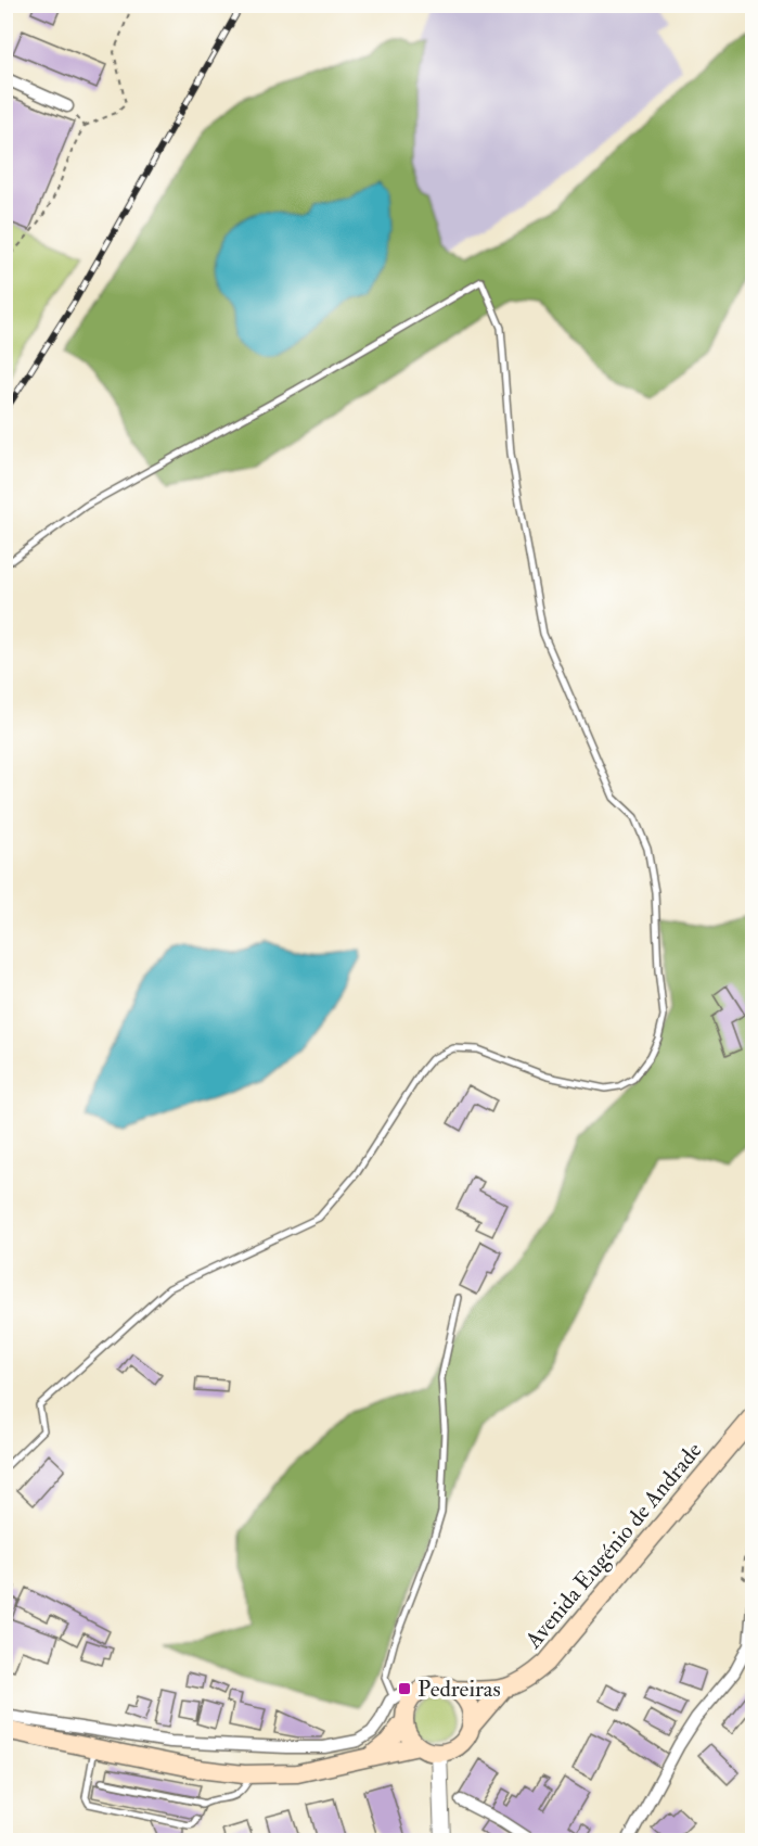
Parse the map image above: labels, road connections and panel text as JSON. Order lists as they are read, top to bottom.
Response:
{
  "streets": {
    "main road": ["Avenida Eugénio de Andrade"]
  },
  "places": {
    "transit": ["Pedreiras"]
  }
}
